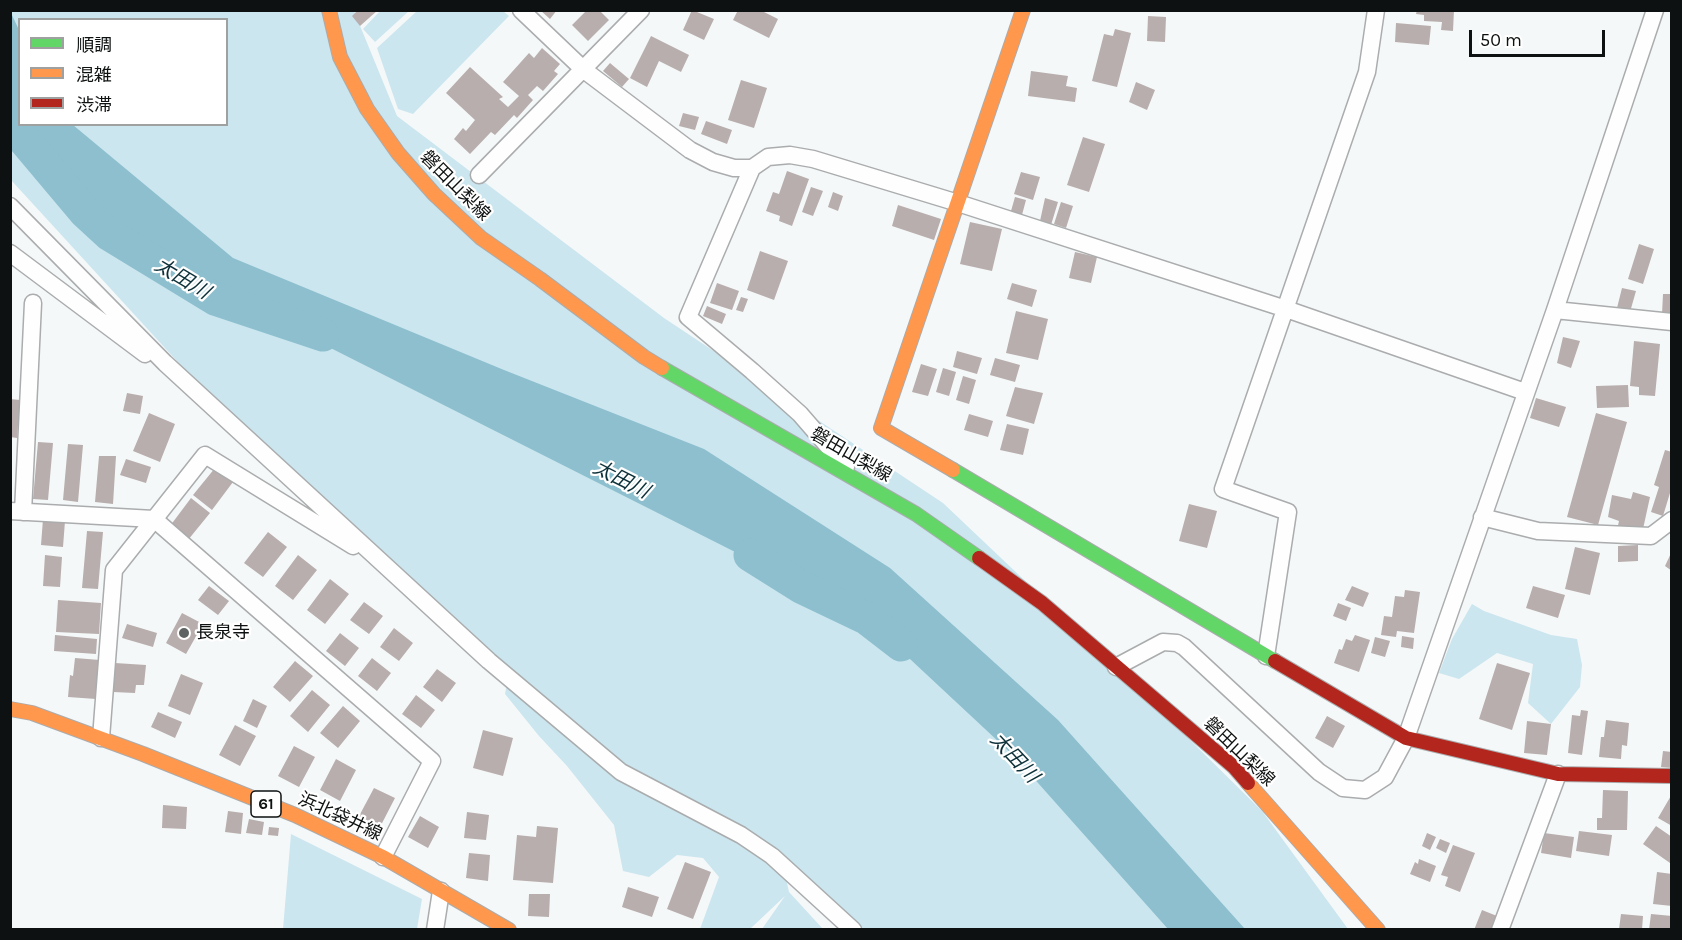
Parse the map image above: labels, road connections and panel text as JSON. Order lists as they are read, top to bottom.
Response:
{
  "streets": {
    "main road": ["磐田山梨線", "61", "浜北袋井線"]
  },
  "water": ["太田川"],
  "places": ["長泉寺"],
  "legend": ["順調", "混雑", "渋滞"],
  "scale_bar": "50 m"
}
